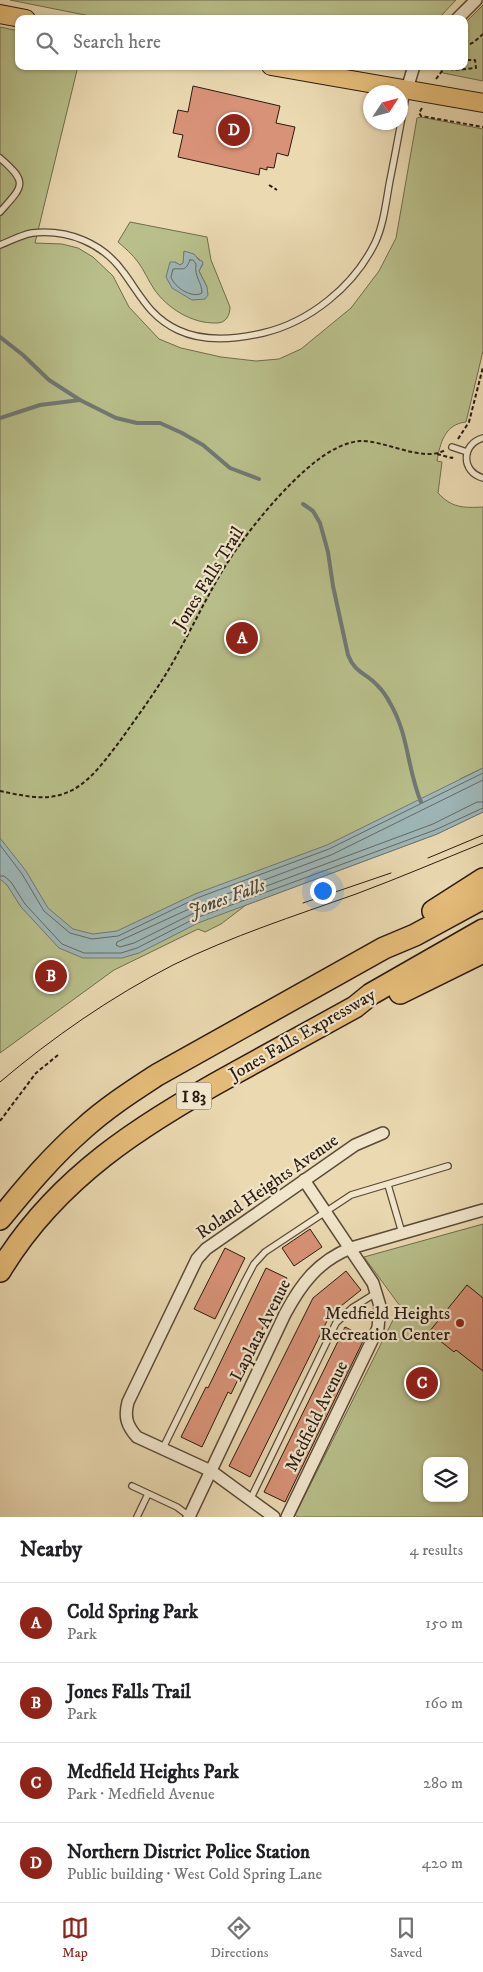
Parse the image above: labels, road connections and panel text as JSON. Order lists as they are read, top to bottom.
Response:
{
  "streets": {
    "highway": ["Jones Falls Expressway", "I 83"],
    "street": ["Roland Heights Avenue", "Laplata Avenue", "Medfield Avenue"],
    "path": ["Jones Falls Trail"]
  },
  "crossings": [
    ["Roland Heights Avenue", "Laplata Avenue"],
    ["Roland Heights Avenue", "Medfield Avenue"],
    ["Laplata Avenue", "Medfield Avenue"]
  ],
  "water": ["Jones Falls"],
  "places": ["Medfield Heights Recreation Center"],
  "north": "top right",
  "page": {
    "search": "Search here",
    "pins": [
      "D",
      "A",
      "B",
      "C"
    ],
    "heading": ["Nearby", "4 results"],
    "list": [
      {
        "mark": "A",
        "name": "Cold Spring Park",
        "note": "Park",
        "value": "150 m"
      },
      {
        "mark": "B",
        "name": "Jones Falls Trail",
        "note": "Park",
        "value": "160 m"
      },
      {
        "mark": "C",
        "name": "Medfield Heights Park",
        "note": "Park · Medfield Avenue",
        "value": "280 m"
      },
      {
        "mark": "D",
        "name": "Northern District Police Station",
        "note": "Public building · West Cold Spring Lane",
        "value": "420 m"
      }
    ],
    "nav": ["Map", "Directions", "Saved"]
  }
}
